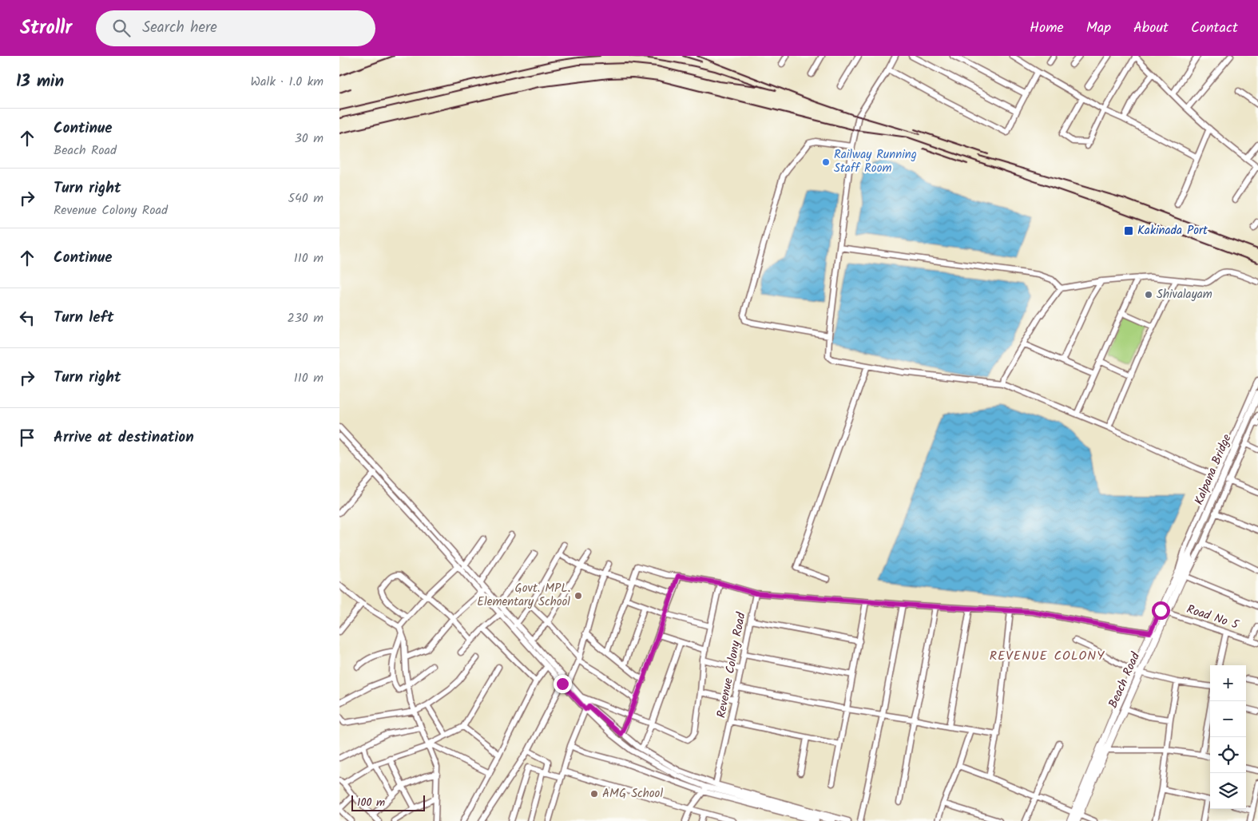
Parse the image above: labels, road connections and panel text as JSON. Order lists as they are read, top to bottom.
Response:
{
  "streets": {
    "main road": ["Kalpana Bridge", "Beach Road"],
    "street": ["Road No 5", "Revenue Colony Road"]
  },
  "crossings": [
    ["Kalpana Bridge", "Beach Road"],
    ["Road No 5", "Beach Road"]
  ],
  "districts": ["REVENUE COLONY"],
  "places": {
    "other": [
      "Railway Running Staff Room",
      "Shivalayam",
      "Govt. MPL. Elementary School",
      "AMG School"
    ],
    "transit": ["Kakinada Port"]
  },
  "scale_bar": "100 m",
  "page": {
    "header": "Strollr",
    "search": "Search here",
    "nav": [
      "Home",
      "Map",
      "About",
      "Contact"
    ],
    "heading": ["13 min", "Walk · 1.0 km"],
    "list": [
      ["Continue", "Beach Road", "30 m"],
      ["Turn right", "Revenue Colony Road", "540 m"],
      ["Continue", "110 m"],
      ["Turn left", "230 m"],
      ["Turn right", "110 m"],
      "Arrive at destination"
    ],
    "map_buttons": ["+", "−"],
    "scale": "100 m"
  }
}
